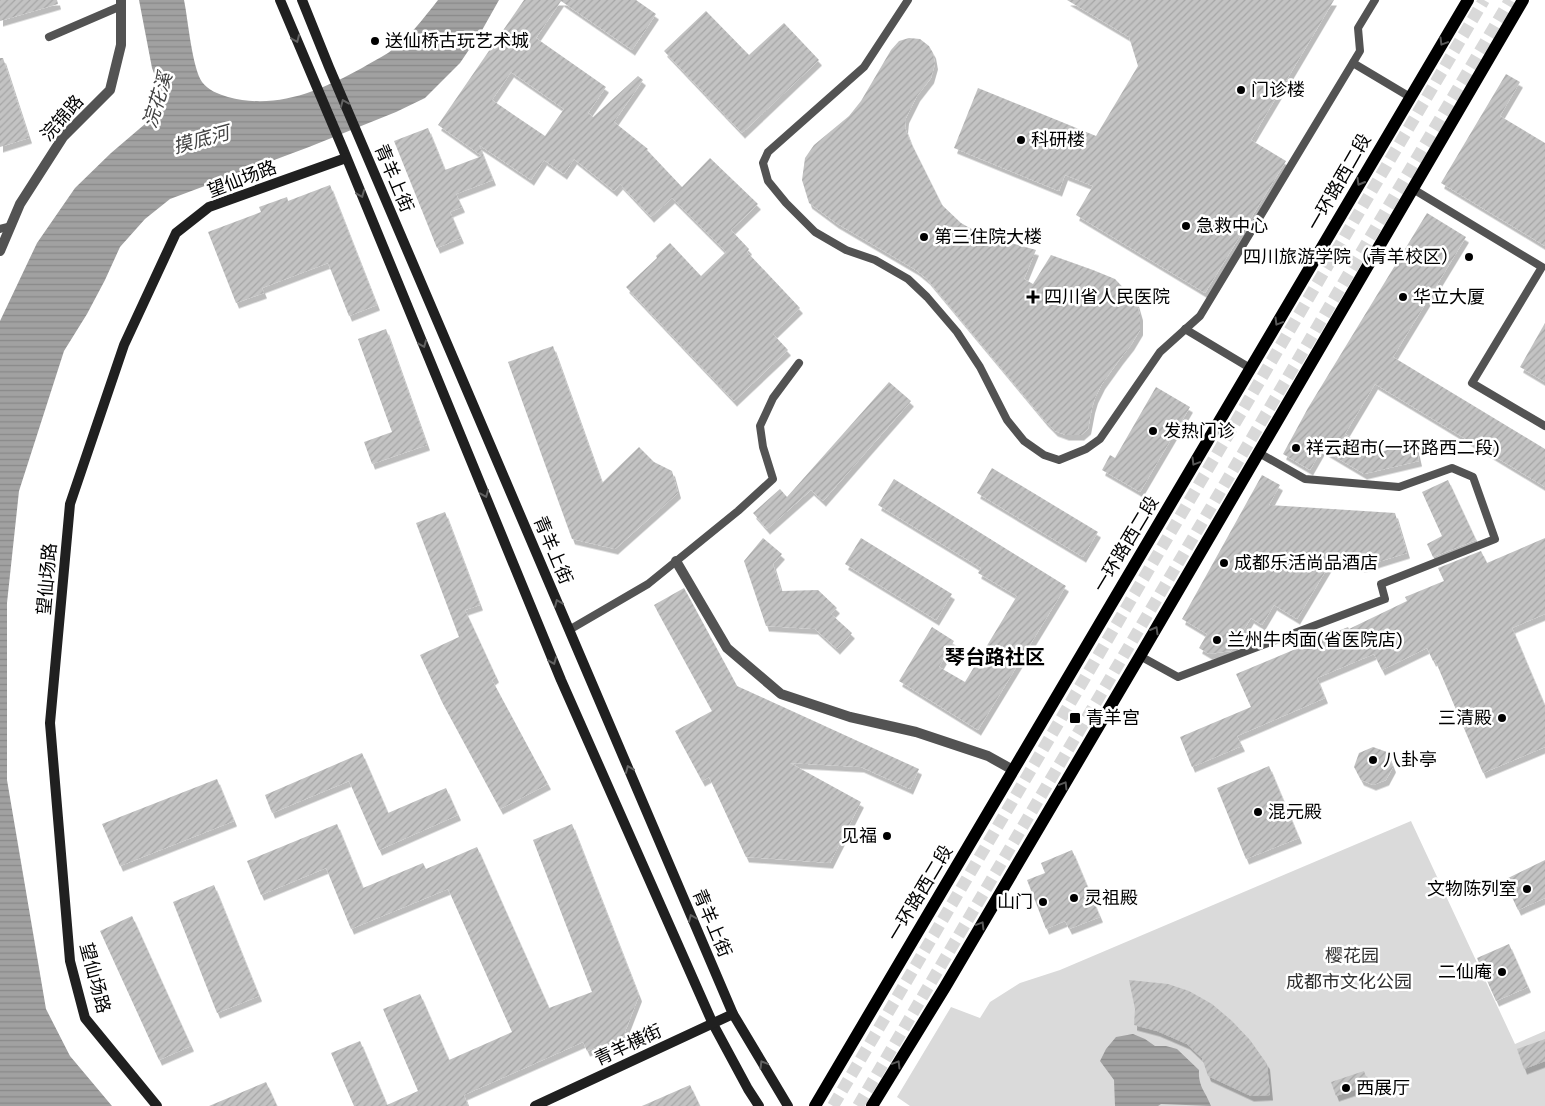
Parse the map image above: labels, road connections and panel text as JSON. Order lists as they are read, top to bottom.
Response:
{
  "streets": {
    "main road": [
      "青羊上街",
      "望仙场路",
      "一环路西二段",
      "青羊横街"
    ],
    "street": ["浣锦路"]
  },
  "crossings": [
    ["青羊上街", "望仙场路"],
    ["青羊上街", "青羊横街"]
  ],
  "districts": ["琴台路社区"],
  "water": ["浣花溪", "摸底河"],
  "parks": ["樱花园", "成都市文化公园"],
  "places": {
    "other": [
      "送仙桥古玩艺术城",
      "门诊楼",
      "科研楼",
      "急救中心",
      "第三住院大楼",
      "四川旅游学院（青羊校区）",
      "华立大厦",
      "发热门诊",
      "祥云超市(一环路西二段)",
      "成都乐活尚品酒店",
      "兰州牛肉面(省医院店)",
      "三清殿",
      "八卦亭",
      "混元殿",
      "见福",
      "文物陈列室",
      "灵祖殿",
      "山门",
      "二仙庵",
      "西展厅"
    ],
    "health": ["四川省人民医院"],
    "transit": ["青羊宫"]
  }
}
